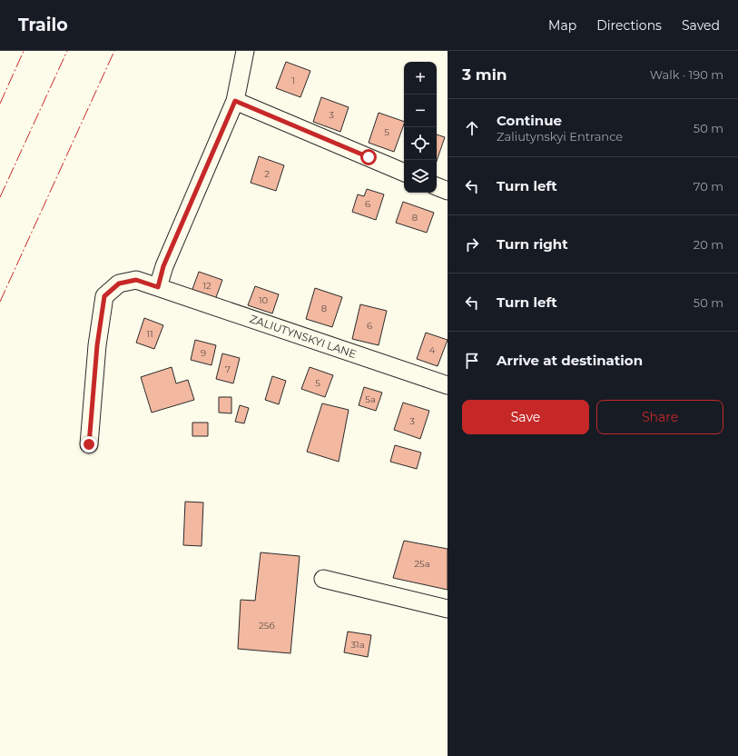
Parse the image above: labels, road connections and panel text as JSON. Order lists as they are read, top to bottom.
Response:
{
  "streets": {
    "street": ["ZALIUTYNSKYI LANE"]
  },
  "house_numbers": [
    "1",
    "3",
    "5",
    "2",
    "6",
    "8",
    "12",
    "10",
    "8",
    "6",
    "11",
    "4",
    "9",
    "7",
    "5",
    "5а",
    "3",
    "25а",
    "25б",
    "31а"
  ],
  "page": {
    "header": "Trailo",
    "nav": ["Map", "Directions", "Saved"],
    "heading": ["3 min", "Walk · 190 m"],
    "map_buttons": ["+", "−"],
    "list": [
      ["Continue", "Zaliutynskyi Entrance", "50 m"],
      ["Turn left", "70 m"],
      ["Turn right", "20 m"],
      ["Turn left", "50 m"],
      "Arrive at destination"
    ],
    "buttons": ["Save", "Share"]
  }
}
